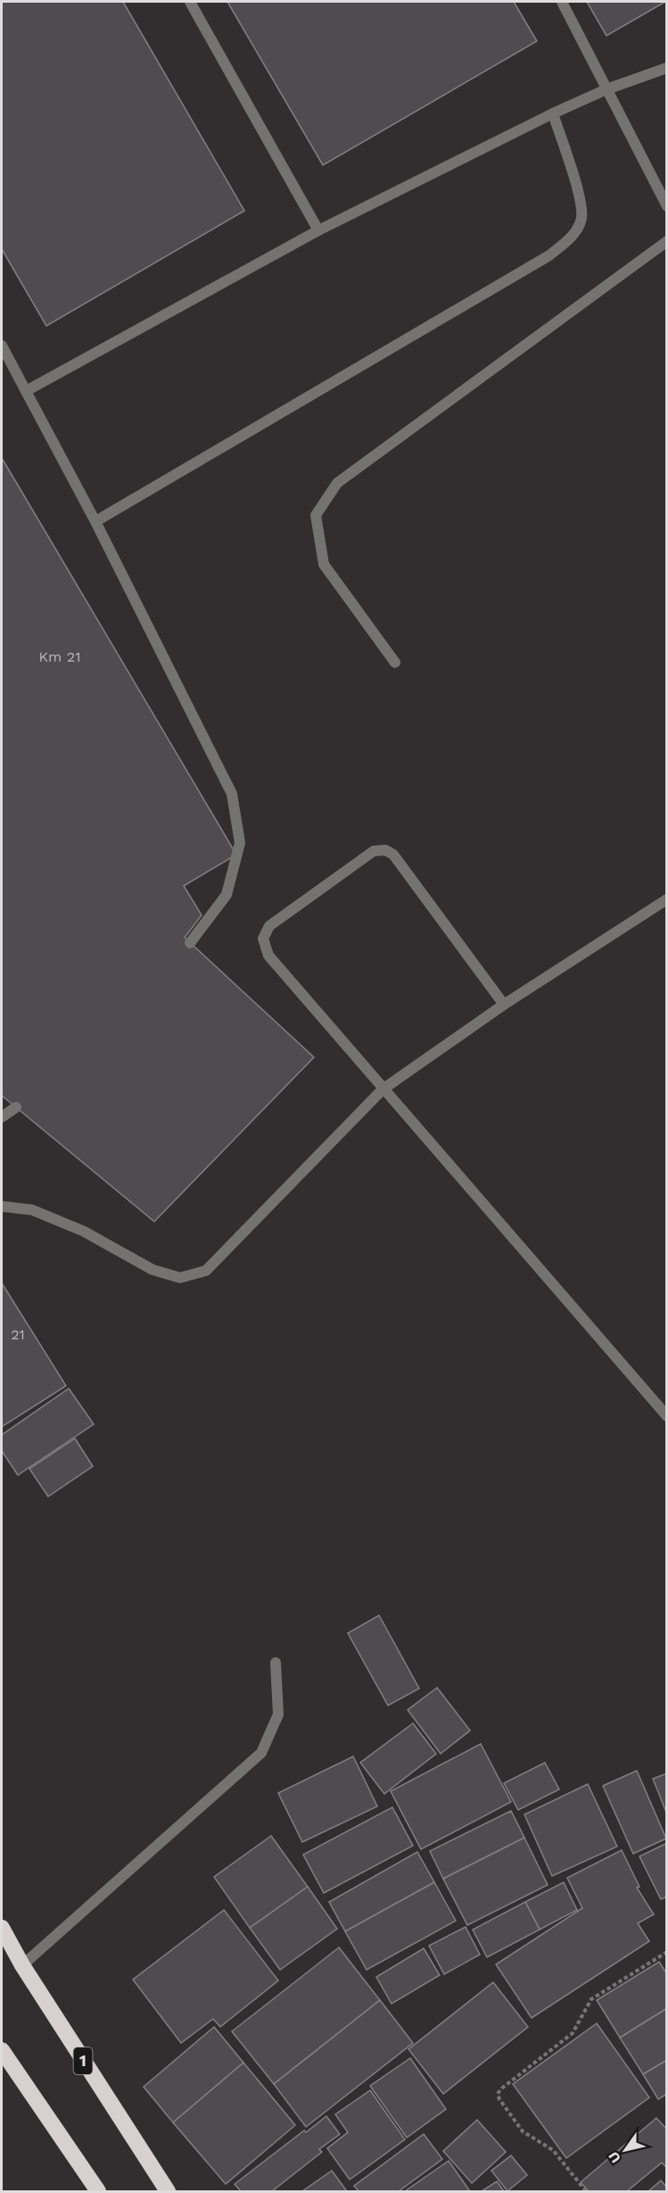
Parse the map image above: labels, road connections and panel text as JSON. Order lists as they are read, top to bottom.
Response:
{
  "streets": {
    "highway": ["1"]
  },
  "house_numbers": ["Km 21", "21"],
  "north": "bottom left"
}
